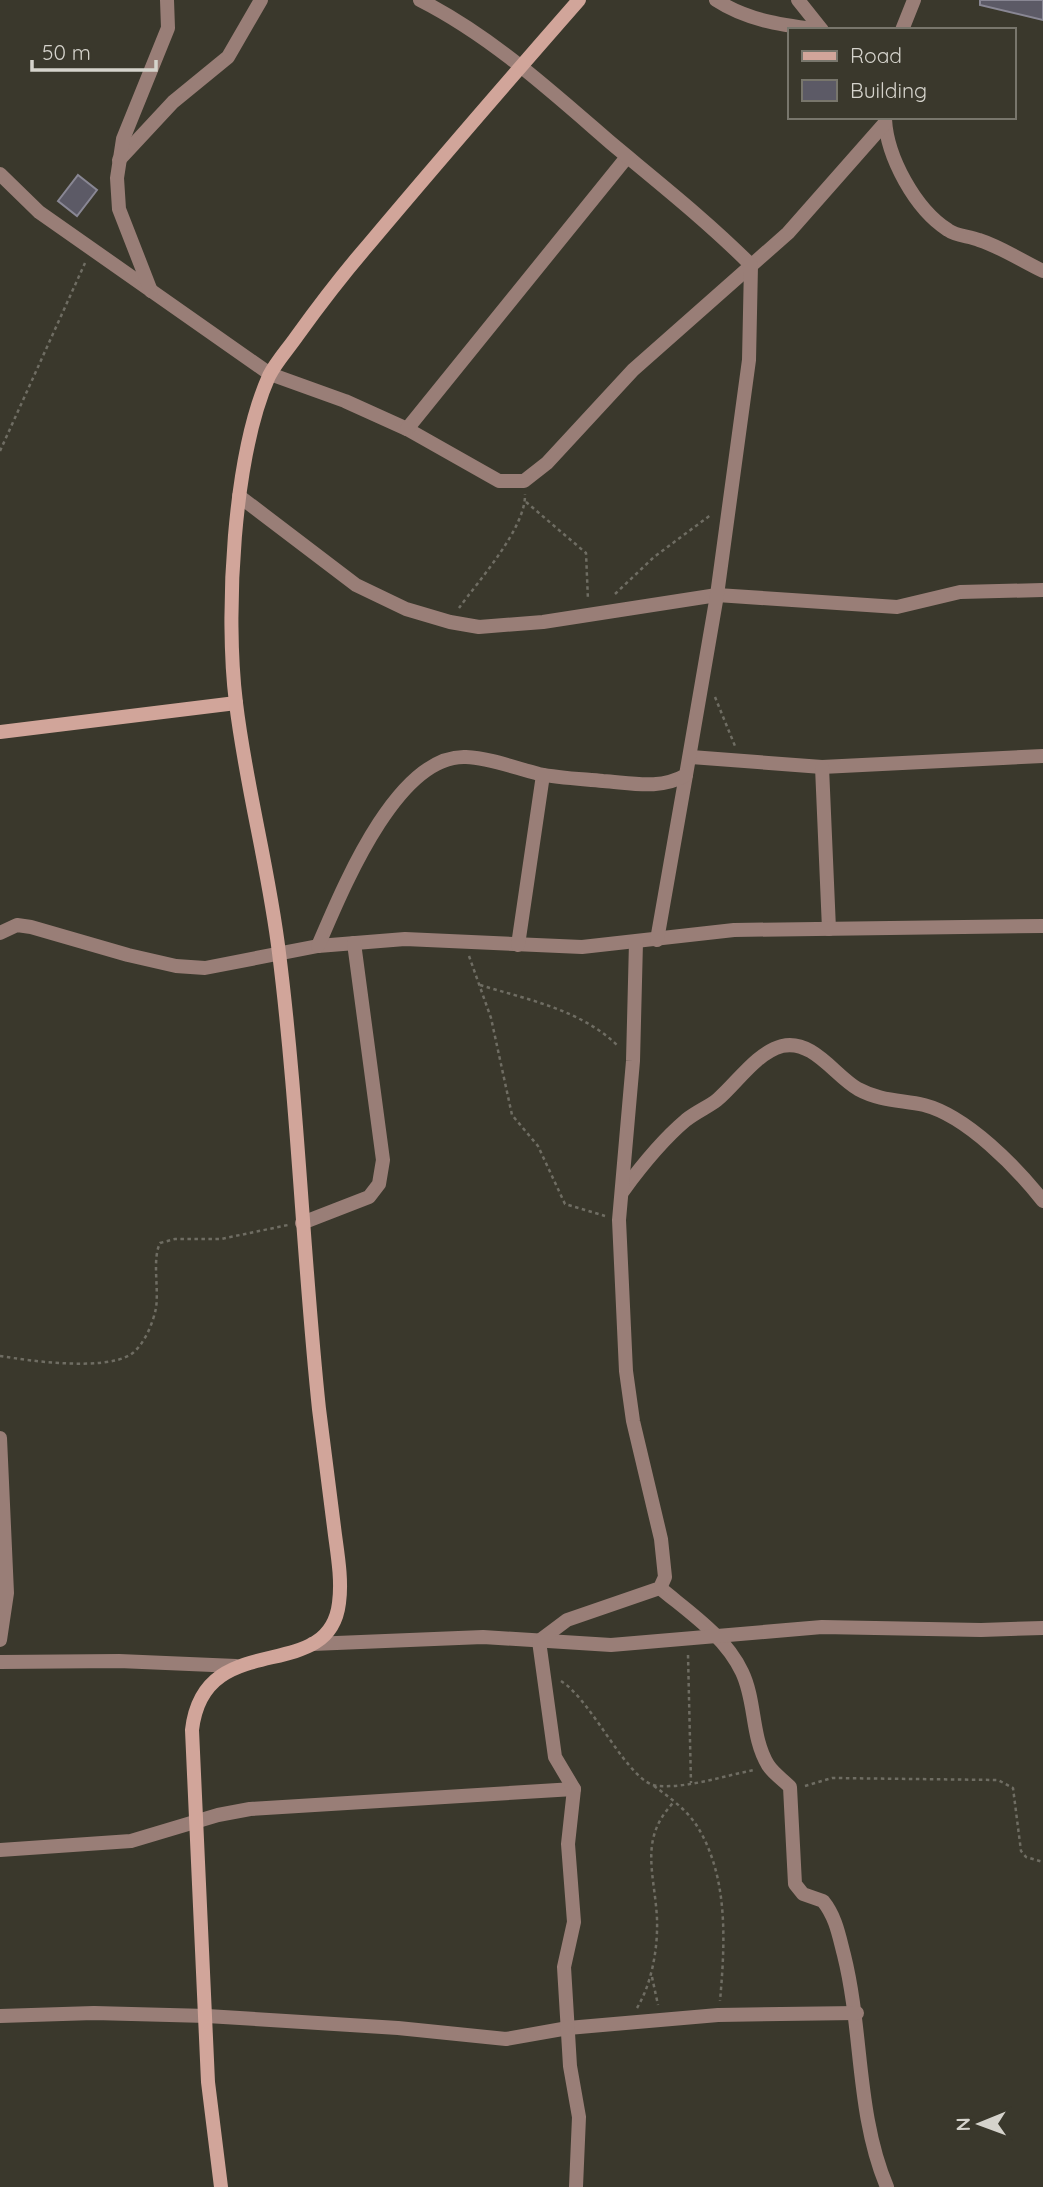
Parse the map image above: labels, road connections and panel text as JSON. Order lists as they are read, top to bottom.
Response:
{
  "legend": ["Road", "Building"],
  "scale_bar": "50 m",
  "north": "left"
}
